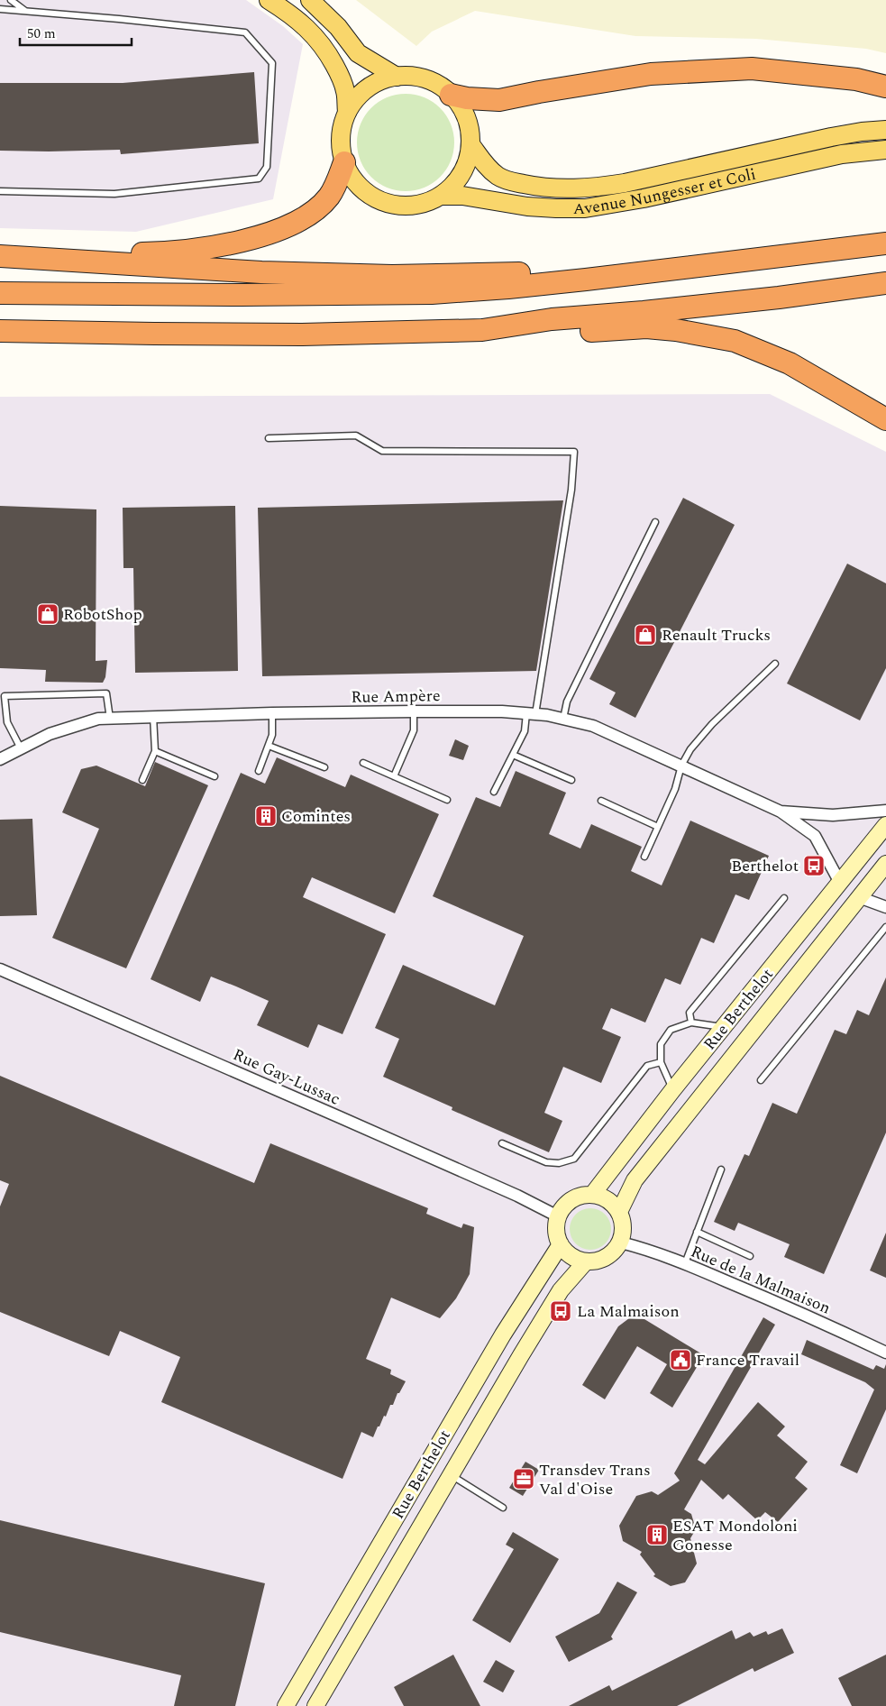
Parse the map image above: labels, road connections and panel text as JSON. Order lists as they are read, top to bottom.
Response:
{
  "streets": {
    "main road": ["Avenue Nungesser et Coli", "Rue Berthelot"],
    "street": ["Rue Ampère", "Rue Gay-Lussac", "Rue de la Malmaison"]
  },
  "crossings": [
    ["Rue Ampère", "Rue Berthelot"],
    ["Rue Berthelot", "Rue Gay-Lussac"],
    ["Rue Berthelot", "Rue de la Malmaison"],
    ["Rue Gay-Lussac", "Rue de la Malmaison"]
  ],
  "places": {
    "shop": ["RobotShop", "Renault Trucks"],
    "building": ["Comintes", "ESAT Mondoloni Gonesse"],
    "bus stop": ["Berthelot", "La Malmaison"],
    "public building": ["France Travail"],
    "office": ["Transdev Trans Val d'Oise"]
  },
  "scale_bar": "50 m"
}
